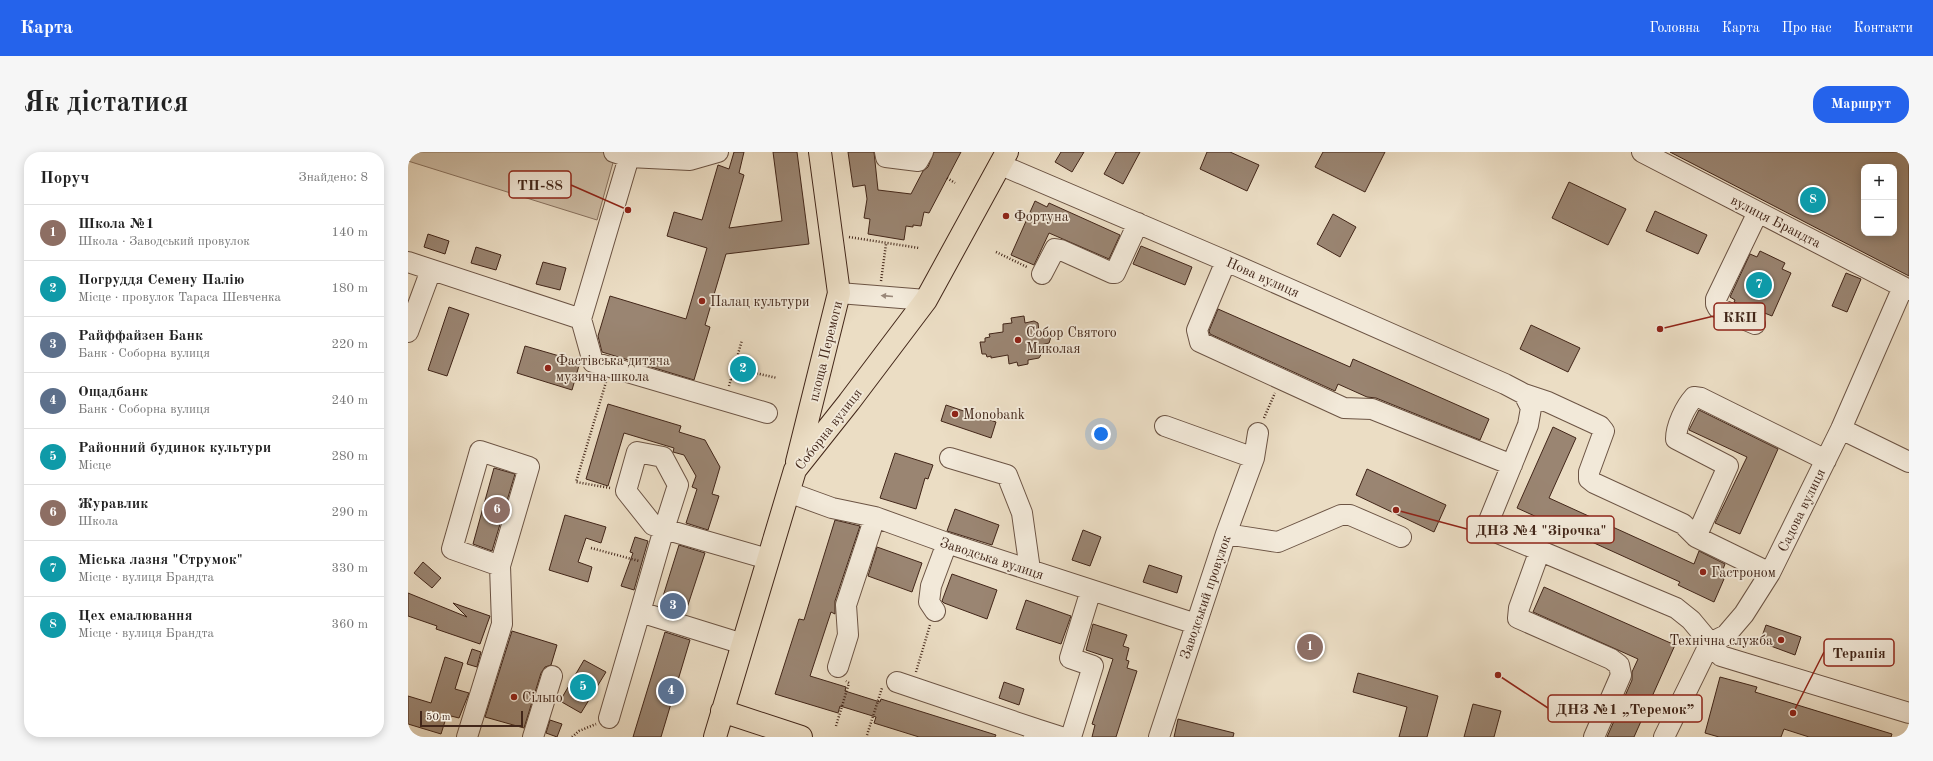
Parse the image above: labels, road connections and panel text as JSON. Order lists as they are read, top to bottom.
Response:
{
  "streets": {
    "main road": ["площа Перемоги", "Соборна вулиця"],
    "street": [
      "вулиця Брандта",
      "Нова вулиця",
      "Садова вулиця",
      "Заводська вулиця",
      "Заводський провулок"
    ]
  },
  "crossings": [
    ["вулиця Брандта", "Садова вулиця"],
    ["Нова вулиця", "Соборна вулиця"],
    ["площа Перемоги", "Соборна вулиця"],
    ["Соборна вулиця", "Заводська вулиця"],
    ["Заводська вулиця", "Заводський провулок"]
  ],
  "places": [
    "ТП-88",
    "Фортуна",
    "Палац культури",
    "ККП",
    "Собор Святого Миколая",
    "Фастівська дитяча музична школа",
    "Monobank",
    "ДНЗ №4 \"Зірочка\"",
    "Гастроном",
    "Технічна служба",
    "ДНЗ №1 „Теремок”",
    "Сільпо",
    "Терапія"
  ],
  "scale_bar": "50 m",
  "page": {
    "header": "Карта",
    "nav": [
      "Головна",
      "Карта",
      "Про нас",
      "Контакти"
    ],
    "buttons": "Маршрут",
    "title": "Як дістатися",
    "heading": ["Поруч", "Знайдено: 8"],
    "map_buttons": ["+", "−"],
    "pins": [
      "8",
      "7",
      "2",
      "6",
      "3",
      "1",
      "5",
      "4"
    ],
    "list": [
      {
        "mark": "1",
        "name": "Школа №1",
        "note": "Школа · Заводський провулок",
        "value": "140 m"
      },
      {
        "mark": "2",
        "name": "Погруддя Семену Палію",
        "note": "Місце · провулок Тараса Шевченка",
        "value": "180 m"
      },
      {
        "mark": "3",
        "name": "Райффайзен Банк",
        "note": "Банк · Соборна вулиця",
        "value": "220 m"
      },
      {
        "mark": "4",
        "name": "Ощадбанк",
        "note": "Банк · Соборна вулиця",
        "value": "240 m"
      },
      {
        "mark": "5",
        "name": "Районний будинок культури",
        "note": "Місце",
        "value": "280 m"
      },
      {
        "mark": "6",
        "name": "Журавлик",
        "note": "Школа",
        "value": "290 m"
      },
      {
        "mark": "7",
        "name": "Міська лазня \"Струмок\"",
        "note": "Місце · вулиця Брандта",
        "value": "330 m"
      },
      {
        "mark": "8",
        "name": "Цех емалювання",
        "note": "Місце · вулиця Брандта",
        "value": "360 m"
      }
    ],
    "scale": "50 m"
  }
}
